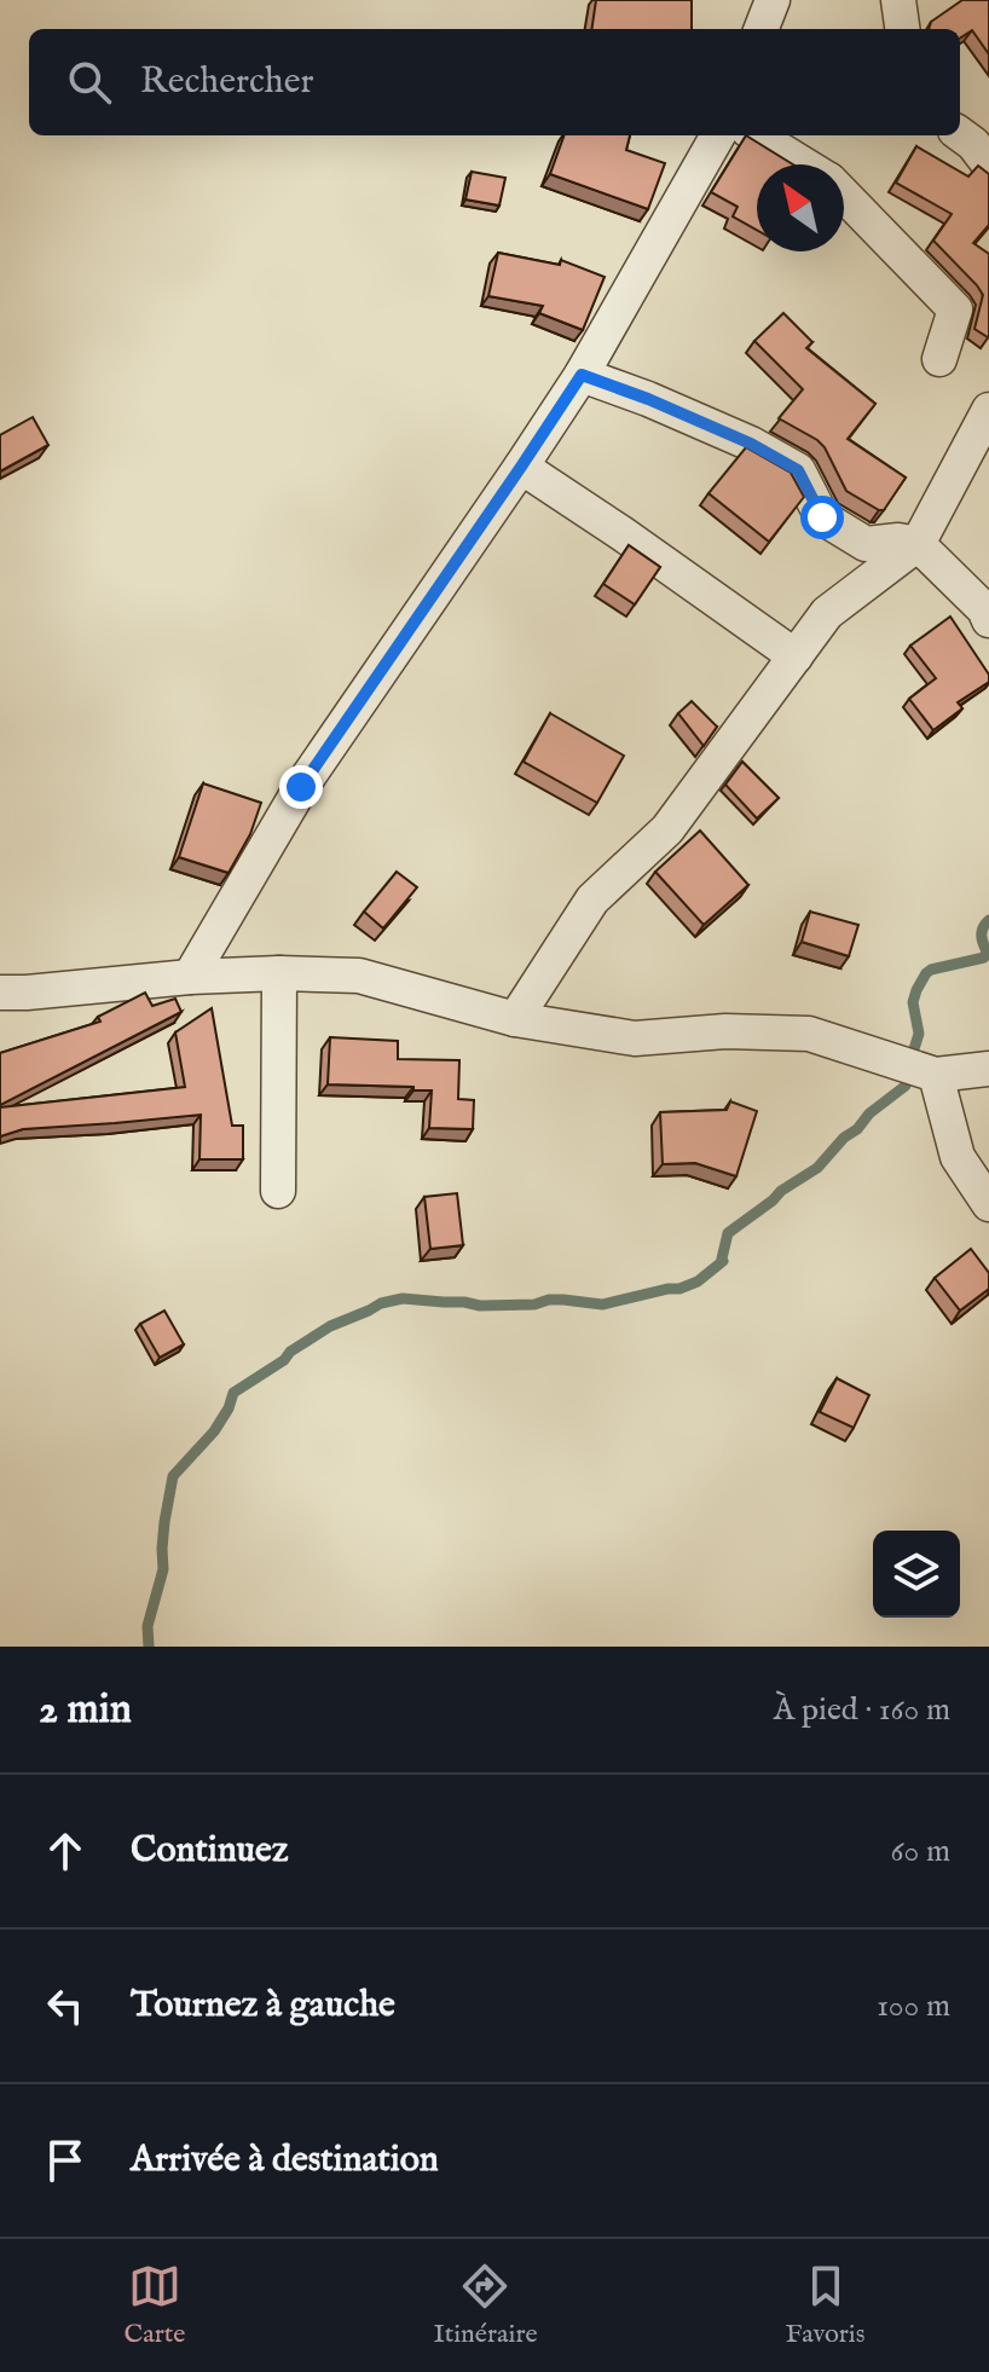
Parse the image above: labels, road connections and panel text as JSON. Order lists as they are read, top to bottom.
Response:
{
  "north": "top left",
  "page": {
    "search": "Rechercher",
    "heading": ["2 min", "À pied · 160 m"],
    "list": [
      ["Continuez", "60 m"],
      ["Tournez à gauche", "100 m"],
      "Arrivée à destination"
    ],
    "nav": ["Carte", "Itinéraire", "Favoris"]
  }
}
